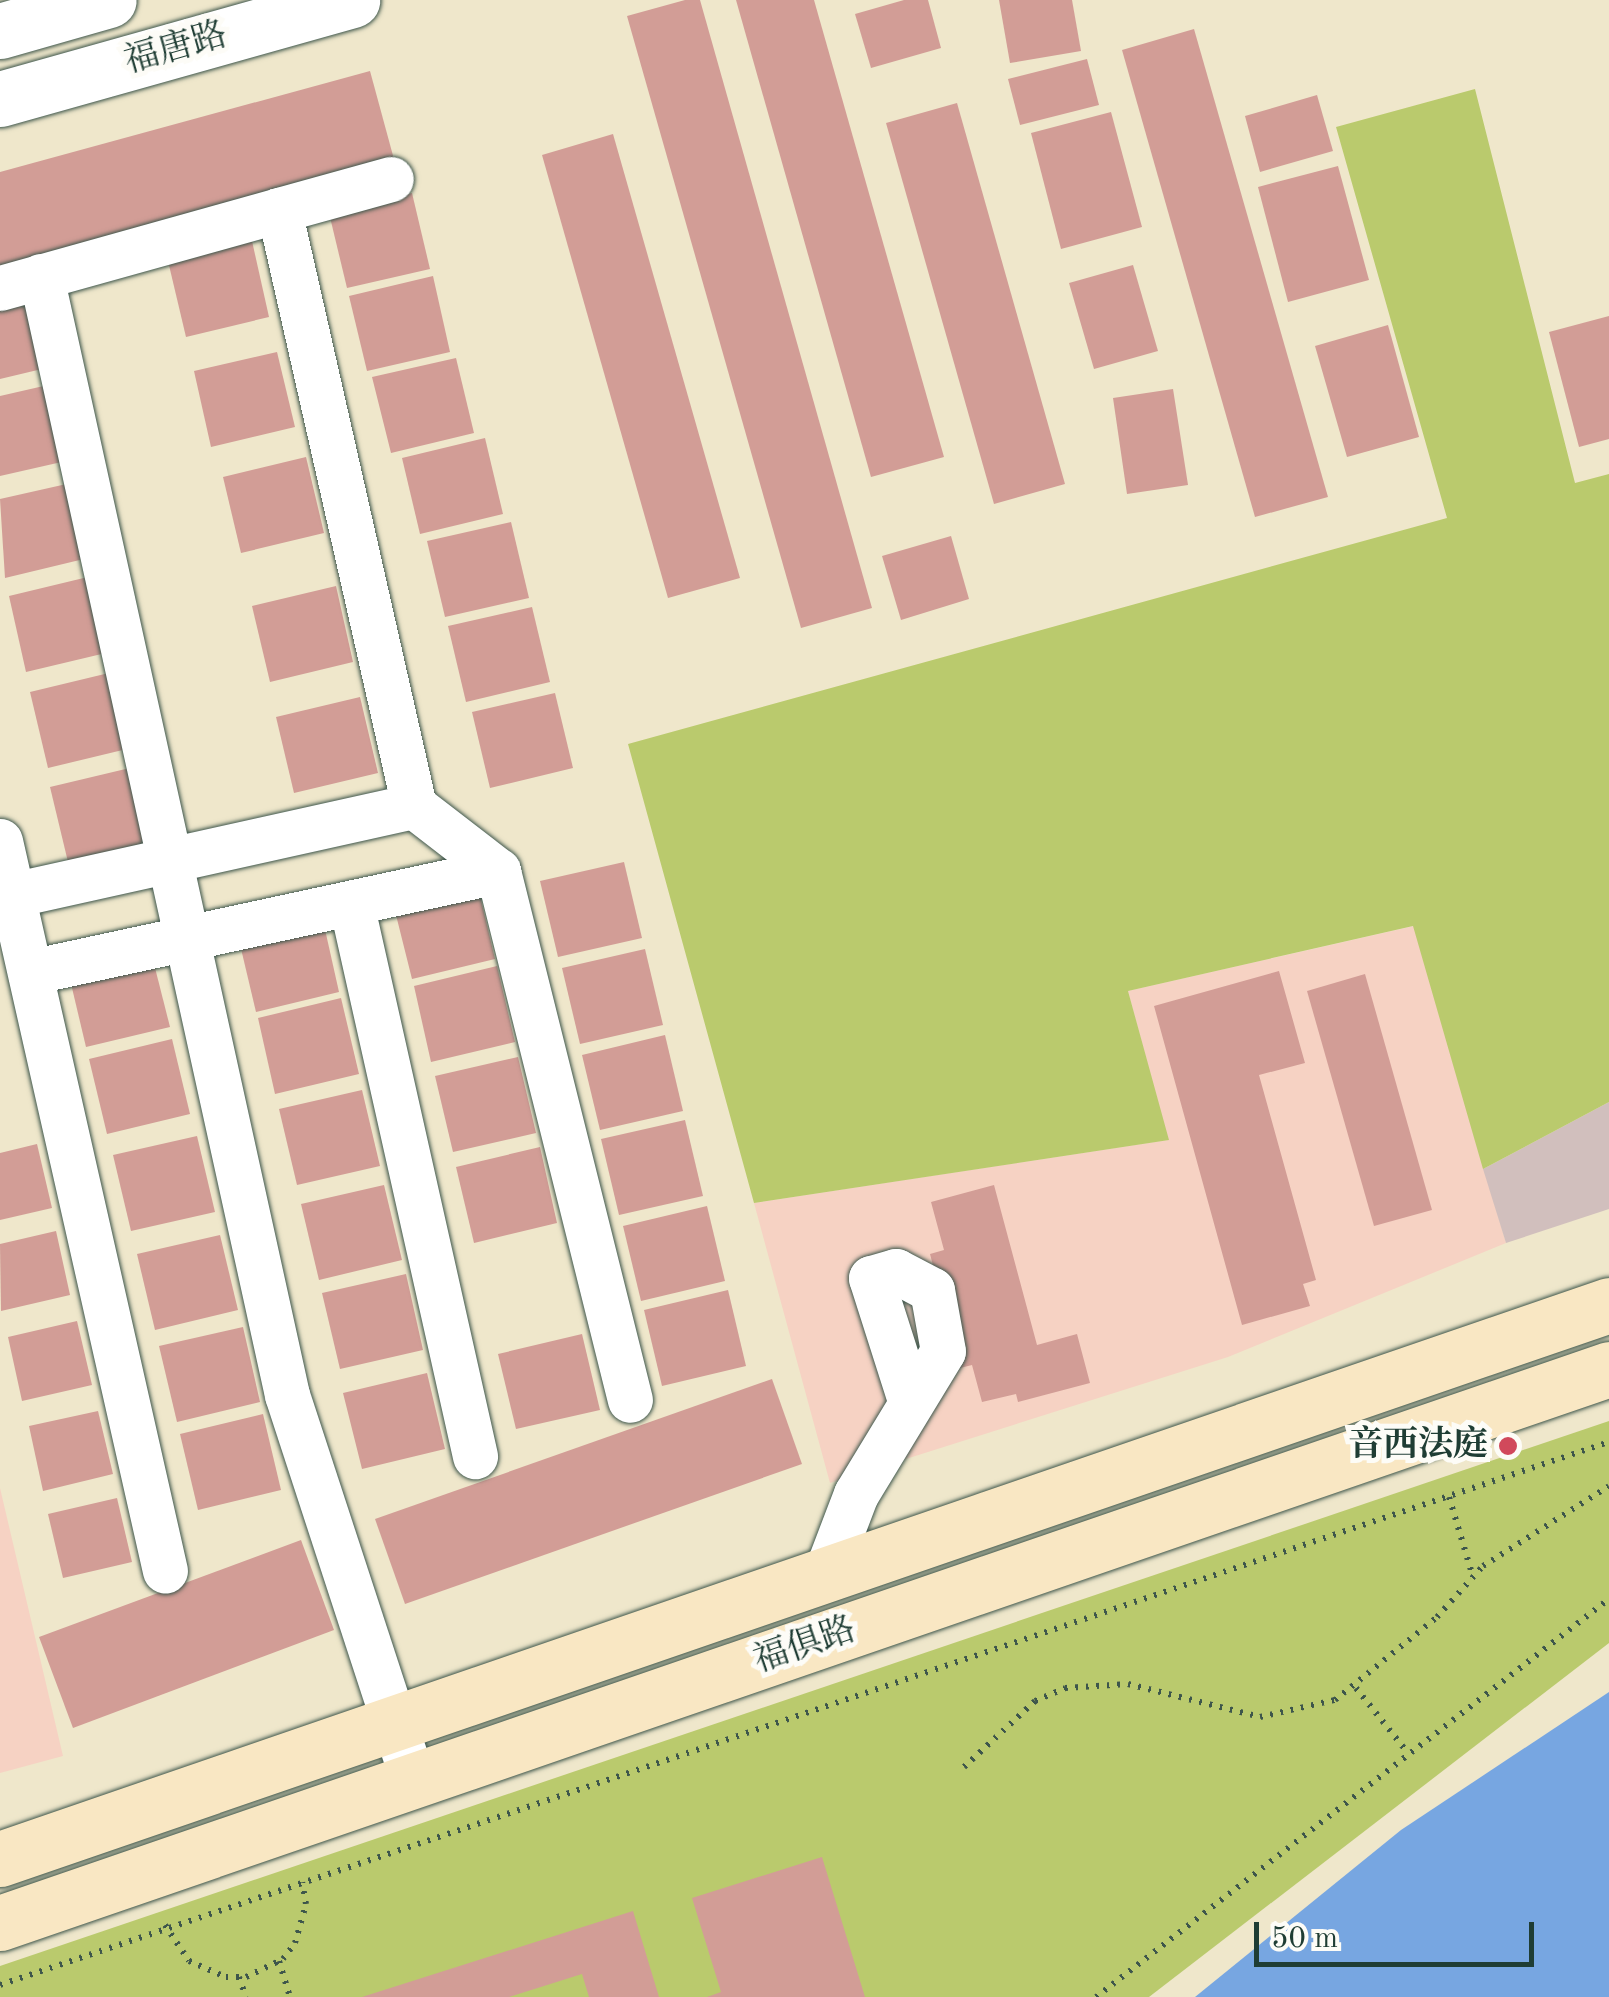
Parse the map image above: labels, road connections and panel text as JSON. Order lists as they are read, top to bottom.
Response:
{
  "streets": {
    "main road": ["福俱路"],
    "street": ["福唐路"]
  },
  "places": ["音西法庭"],
  "scale_bar": "50 m"
}
